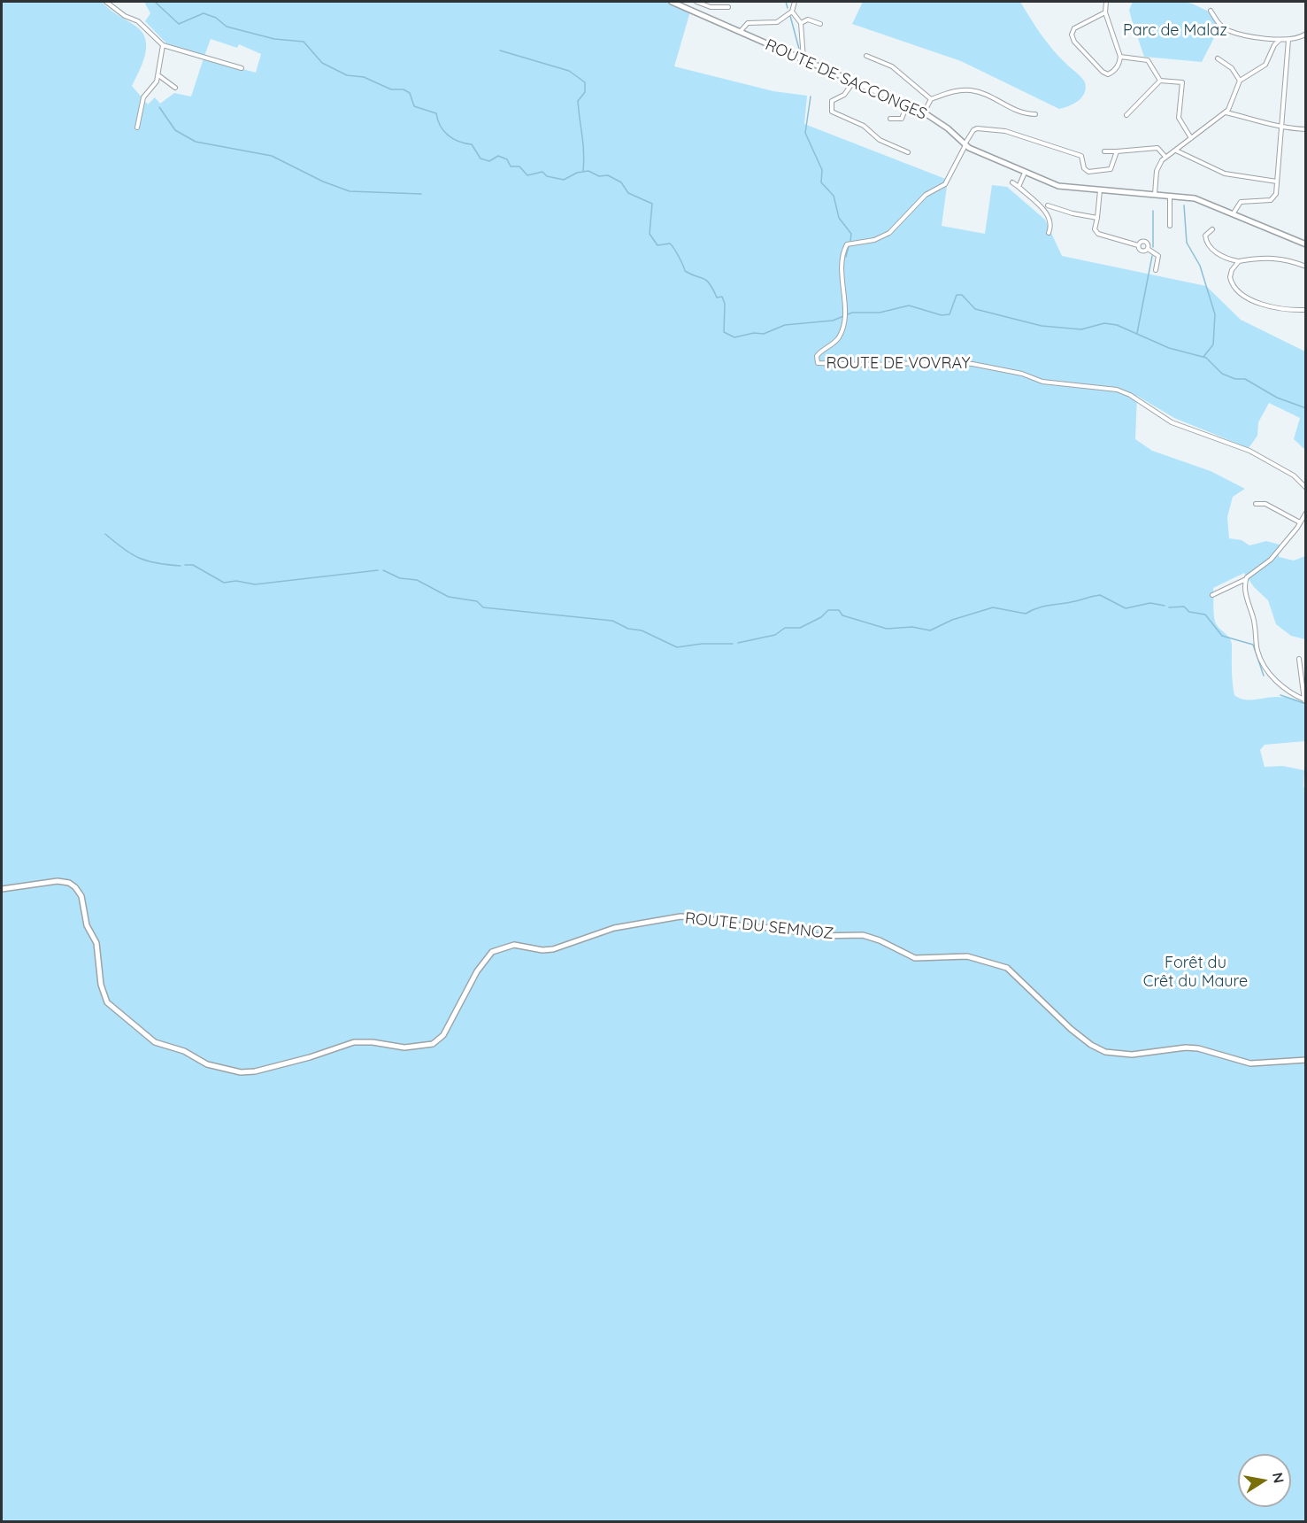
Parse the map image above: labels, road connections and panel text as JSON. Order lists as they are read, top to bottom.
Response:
{
  "streets": {
    "main road": ["ROUTE DE SACCONGES", "ROUTE DU SEMNOZ"],
    "street": ["ROUTE DE VOVRAY"]
  },
  "crossings": [
    ["ROUTE DE SACCONGES", "ROUTE DE VOVRAY"]
  ],
  "parks": ["Parc de Malaz", "Forêt du Crêt du Maure"],
  "north": "right"
}
